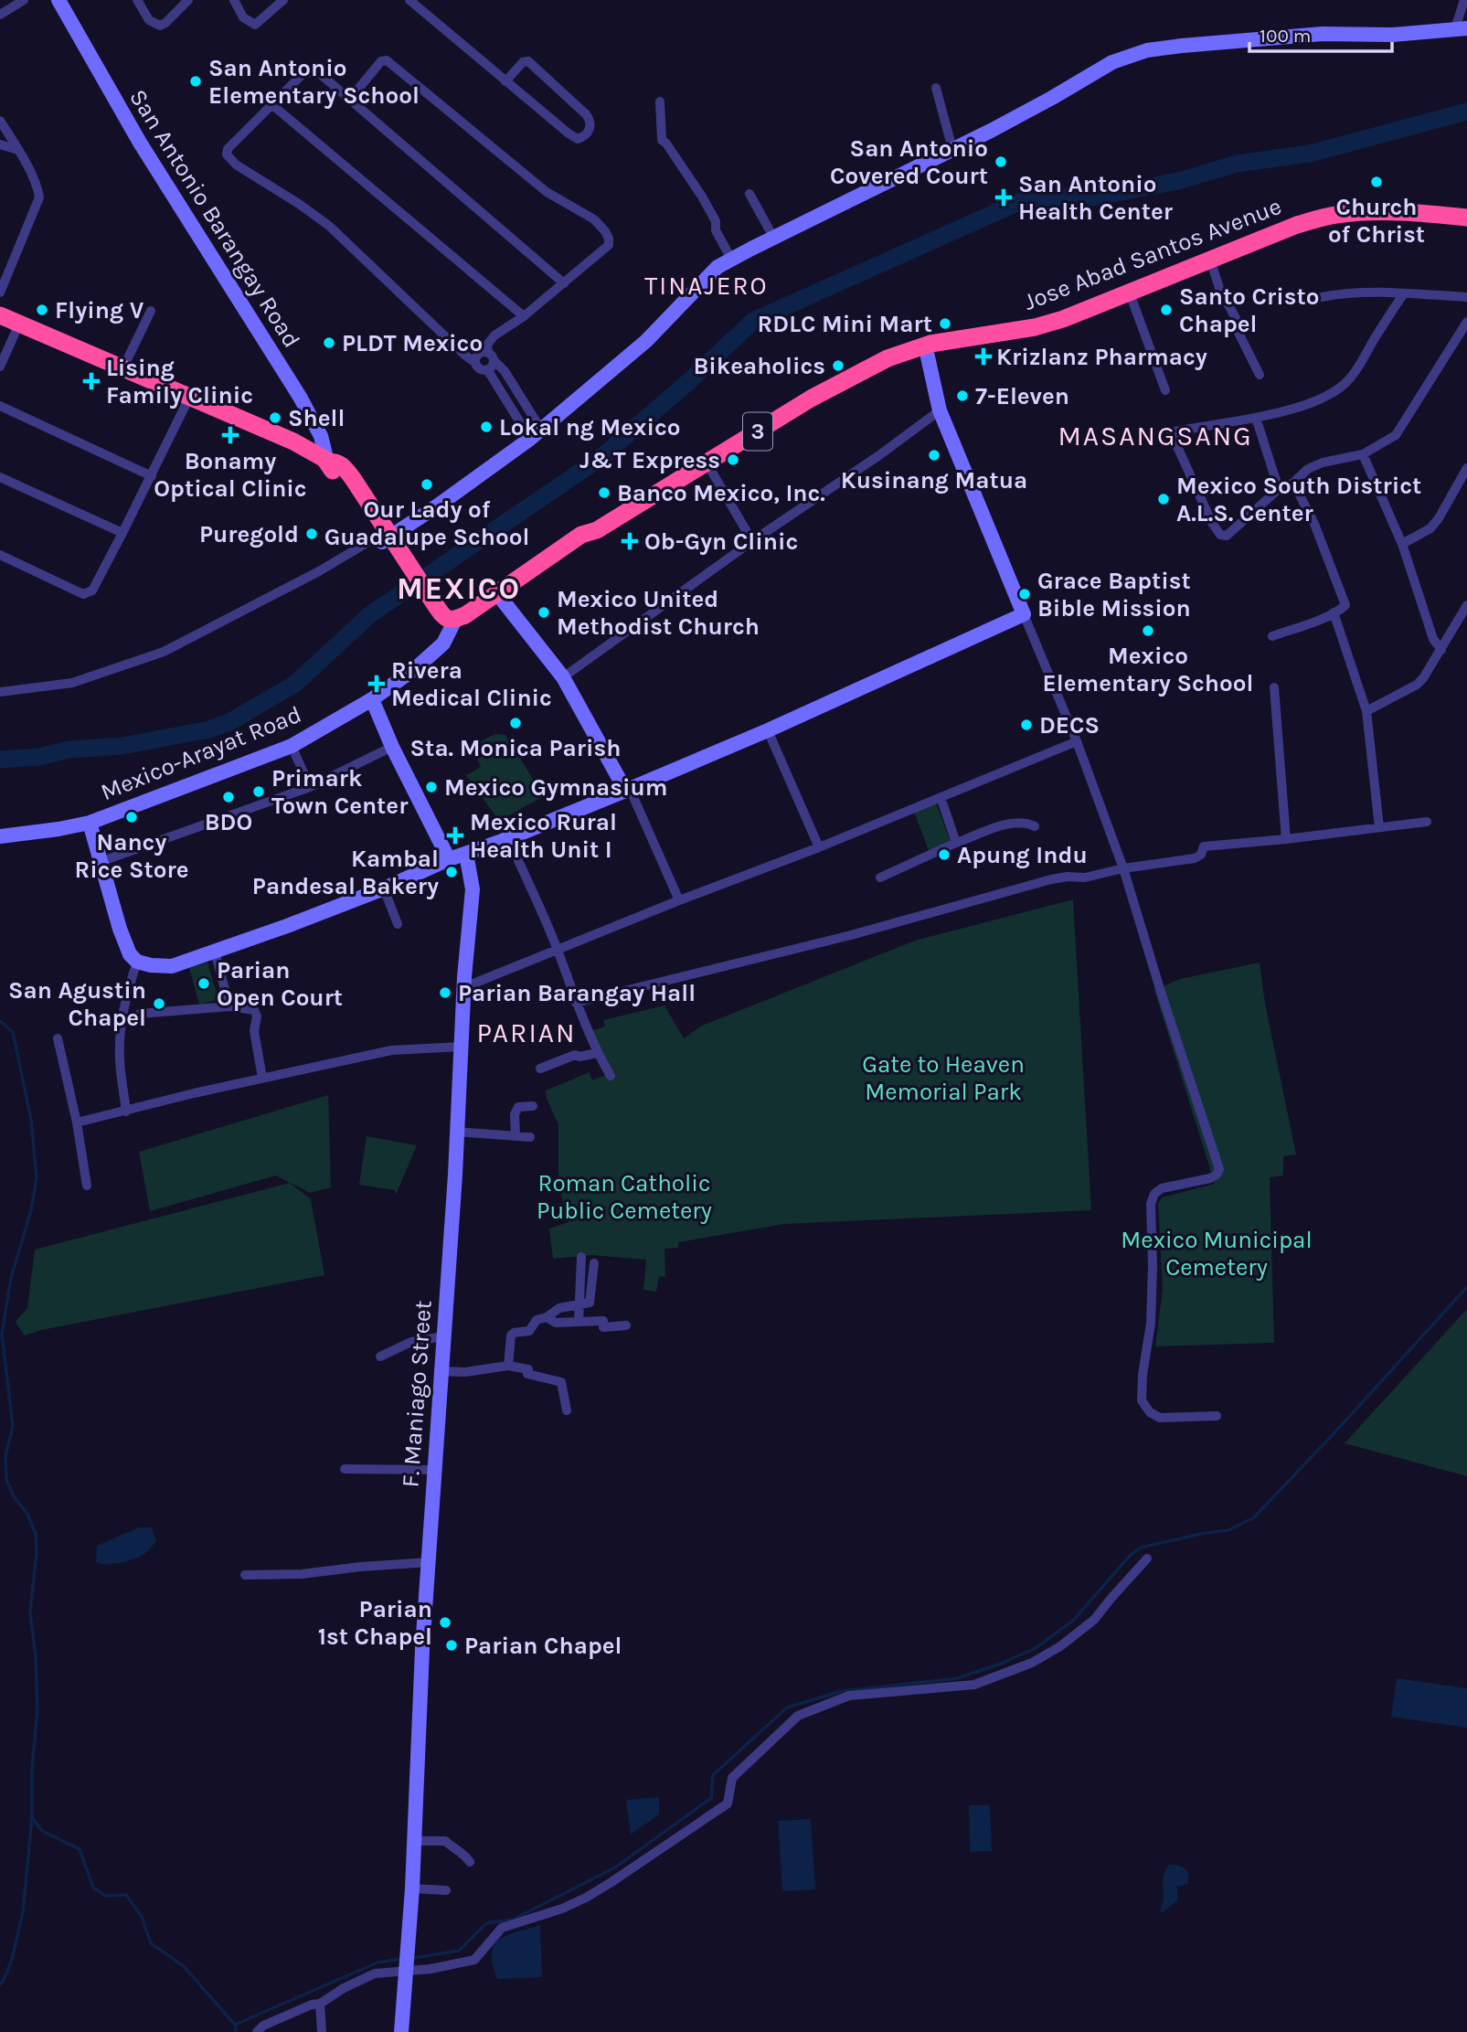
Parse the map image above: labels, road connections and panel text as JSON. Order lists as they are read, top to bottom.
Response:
{
  "streets": {
    "highway": ["Jose Abad Santos Avenue", "3"],
    "main road": ["San Antonio Barangay Road", "Mexico-Arayat Road", "F. Maniago Street"]
  },
  "crossings": [
    ["Jose Abad Santos Avenue", "Mexico-Arayat Road"]
  ],
  "districts": [
    "TINAJERO",
    "MASANGSANG",
    "MEXICO",
    "PARIAN"
  ],
  "parks": ["Gate to Heaven Memorial Park", "Roman Catholic Public Cemetery", "Mexico Municipal Cemetery"],
  "places": {
    "other": [
      "San Antonio Elementary School",
      "San Antonio Covered Court",
      "Church of Christ",
      "Flying V",
      "Santo Cristo Chapel",
      "RDLC Mini Mart",
      "PLDT Mexico",
      "Bikeaholics",
      "7-Eleven",
      "Shell",
      "Lokal ng Mexico",
      "Kusinang Matua",
      "J&T Express",
      "Our Lady of Guadalupe School",
      "Banco Mexico, Inc.",
      "Mexico South District A.L.S. Center",
      "Puregold",
      "Grace Baptist Bible Mission",
      "Mexico United Methodist Church",
      "Mexico Elementary School",
      "Sta. Monica Parish",
      "DECS",
      "Mexico Gymnasium",
      "Primark Town Center",
      "BDO",
      "Nancy Rice Store",
      "Apung Indu",
      "Kambal Pandesal Bakery",
      "Parian Open Court",
      "Parian Barangay Hall",
      "San Agustin Chapel",
      "Parian 1st Chapel",
      "Parian Chapel"
    ],
    "health": [
      "San Antonio Health Center",
      "Krizlanz Pharmacy",
      "Lising Family Clinic",
      "Bonamy Optical Clinic",
      "Ob-Gyn Clinic",
      "Rivera Medical Clinic",
      "Mexico Rural Health Unit I"
    ]
  },
  "scale_bar": "100 m"
}
